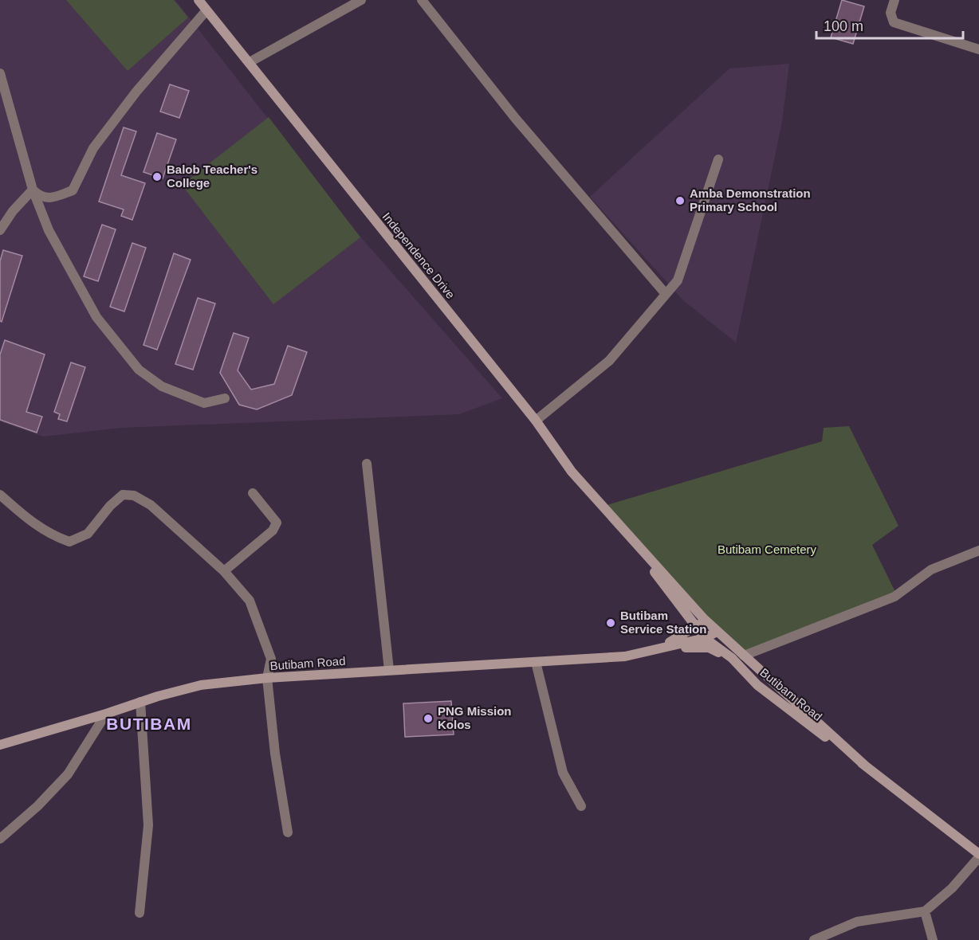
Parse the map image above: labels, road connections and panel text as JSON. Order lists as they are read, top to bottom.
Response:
{
  "streets": {
    "main road": ["Independence Drive", "Butibam Road"]
  },
  "crossings": [
    ["Independence Drive", "Butibam Road"]
  ],
  "districts": ["BUTIBAM"],
  "parks": ["Butibam Cemetery"],
  "places": [
    "Balob Teacher's College",
    "Amba Demonstration Primary School",
    "Butibam Service Station",
    "PNG Mission Kolos"
  ],
  "scale_bar": "100 m"
}
